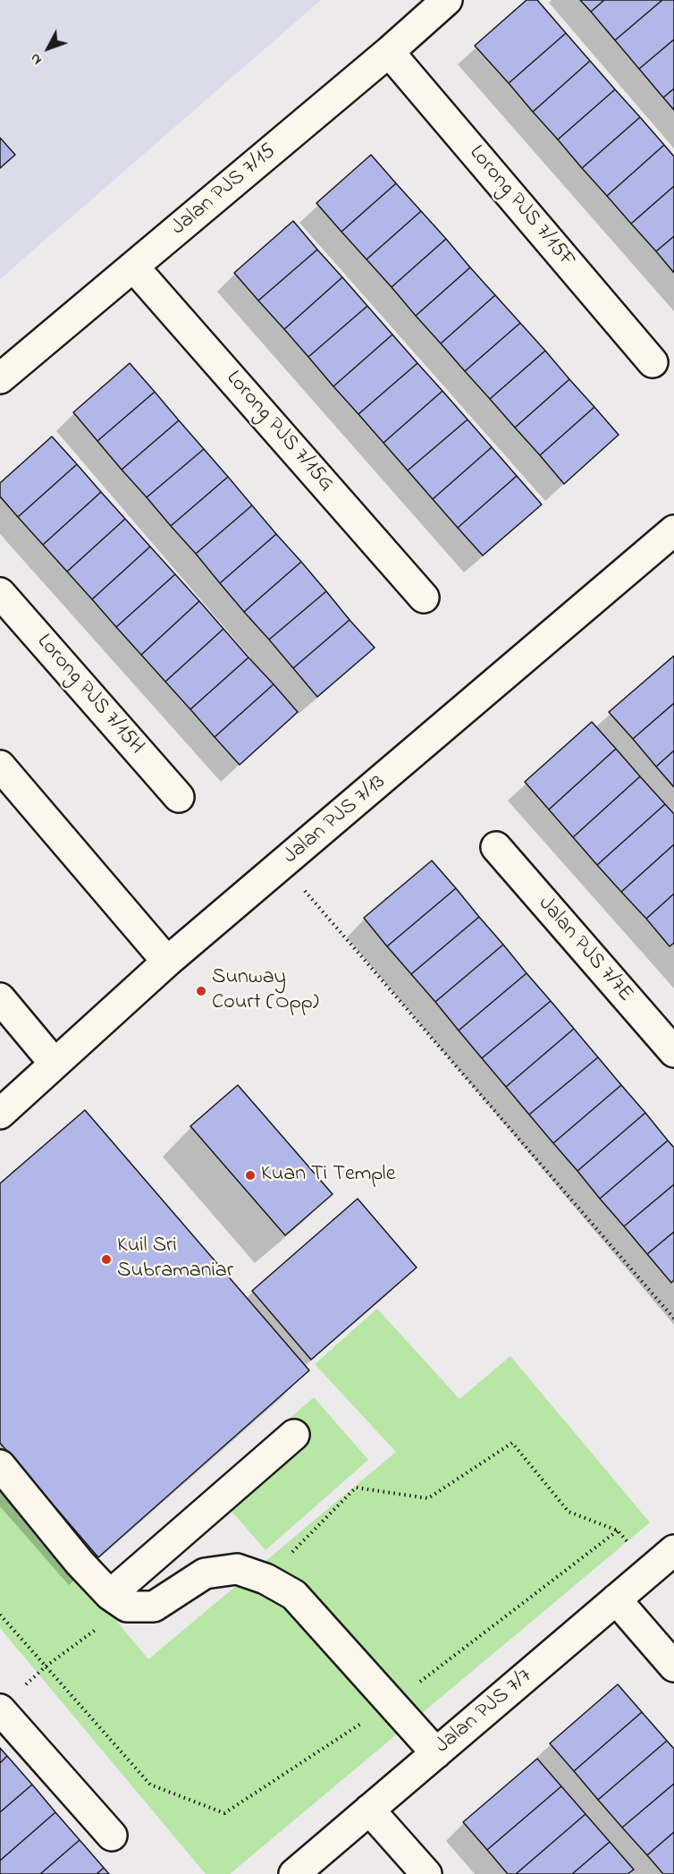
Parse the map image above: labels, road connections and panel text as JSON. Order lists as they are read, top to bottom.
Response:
{
  "streets": {
    "street": [
      "Jalan PJS 7/15",
      "Lorong PJS 7/15F",
      "Lorong PJS 7/15G",
      "Lorong PJS 7/15H",
      "Jalan PJS 7/13",
      "Jalan PJS 7/7E",
      "Jalan PJS 7/7"
    ]
  },
  "crossings": [
    ["Jalan PJS 7/15", "Lorong PJS 7/15F"],
    ["Jalan PJS 7/15", "Lorong PJS 7/15G"]
  ],
  "places": ["Sunway Court (Opp)", "Kuan Ti Temple", "Kuil Sri Subramaniar"],
  "north": "bottom left"
}
